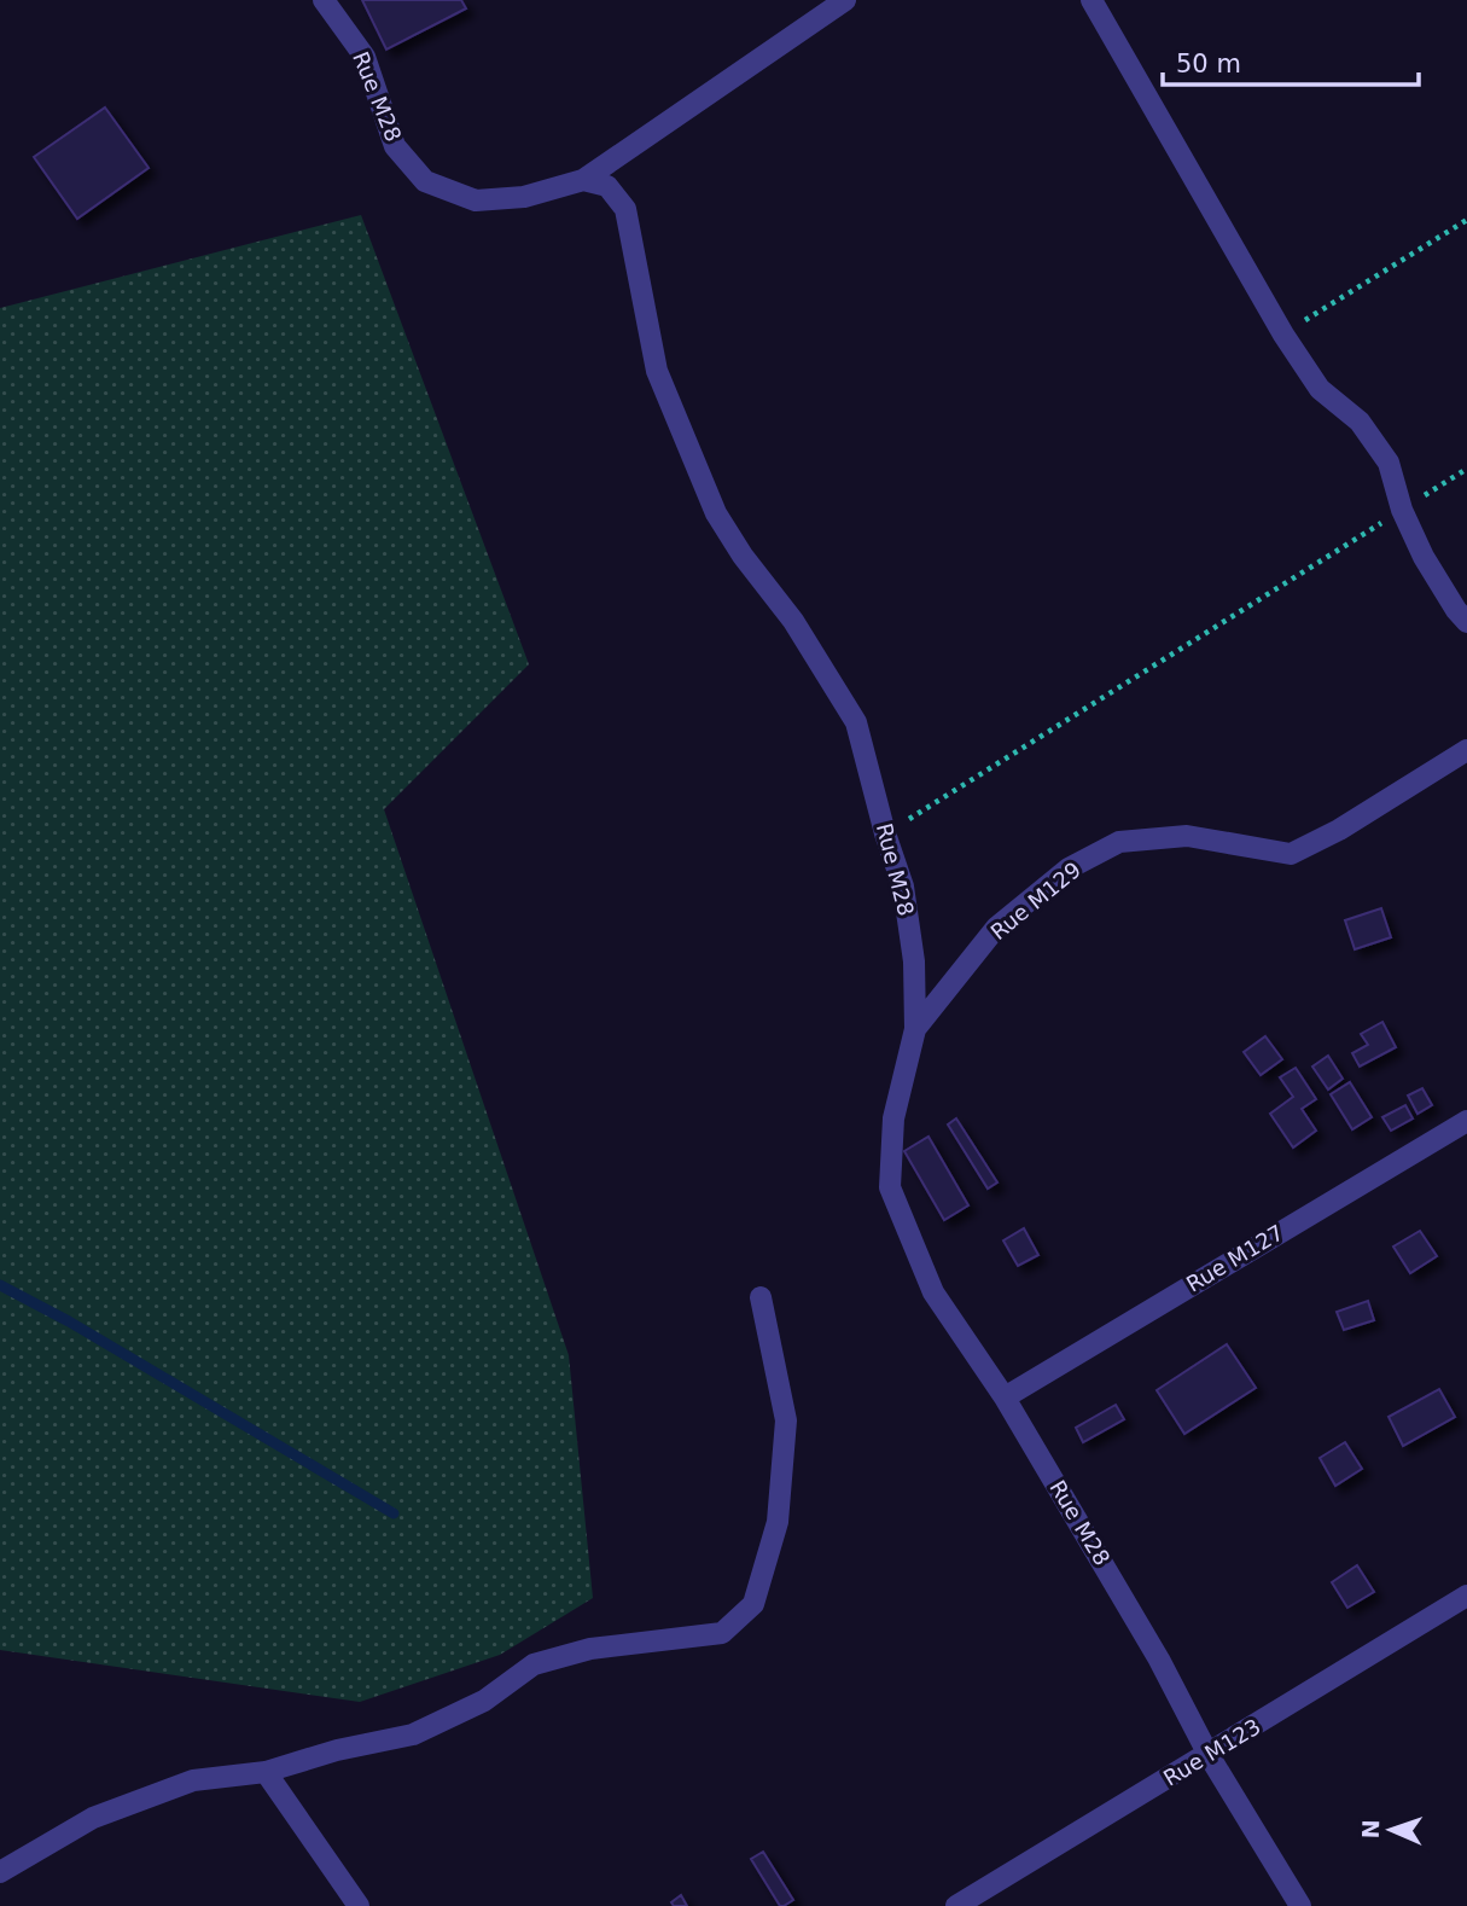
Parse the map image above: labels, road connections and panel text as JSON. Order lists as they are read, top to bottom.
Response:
{
  "streets": {
    "street": [
      "Rue M28",
      "Rue M129",
      "Rue M127",
      "Rue M123"
    ]
  },
  "crossings": [
    ["Rue M28", "Rue M129"],
    ["Rue M28", "Rue M127"],
    ["Rue M28", "Rue M123"]
  ],
  "scale_bar": "50 m",
  "north": "left"
}
